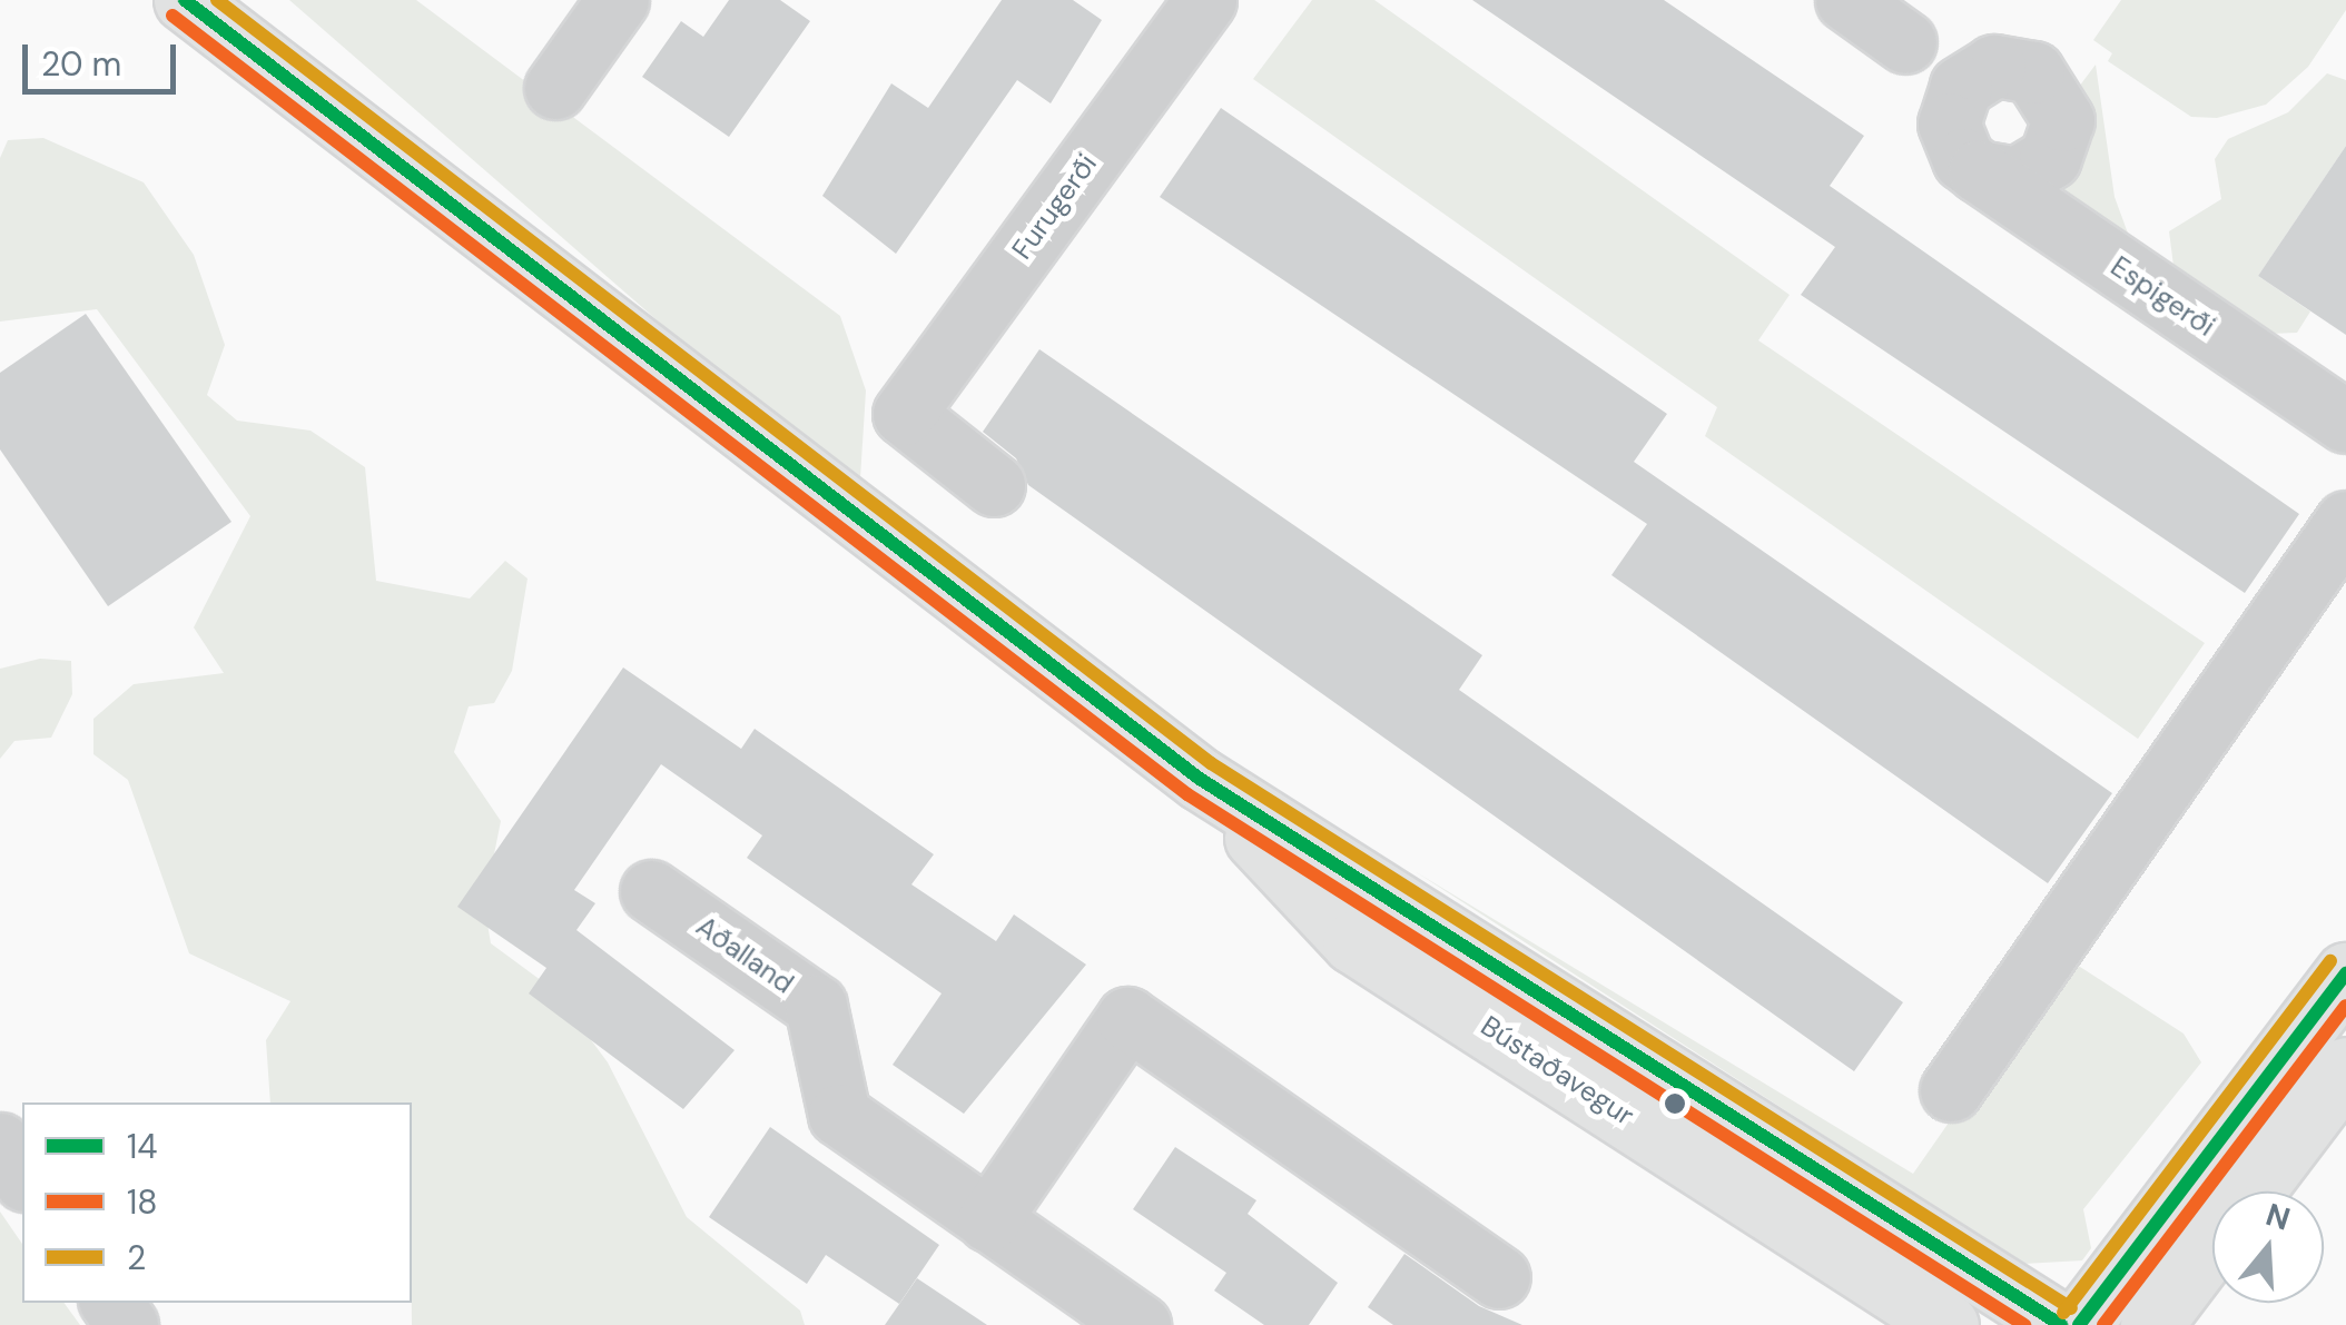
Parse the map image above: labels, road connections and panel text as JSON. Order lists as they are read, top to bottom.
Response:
{
  "streets": {
    "main road": ["Bústaðavegur"],
    "street": ["Furugerði", "Espigerði", "Aðalland"]
  },
  "lines": ["transit line 14", "transit line 2", "transit line 18"],
  "legend": ["14", "18", "2"],
  "scale_bar": "20 m",
  "north": "top"
}
